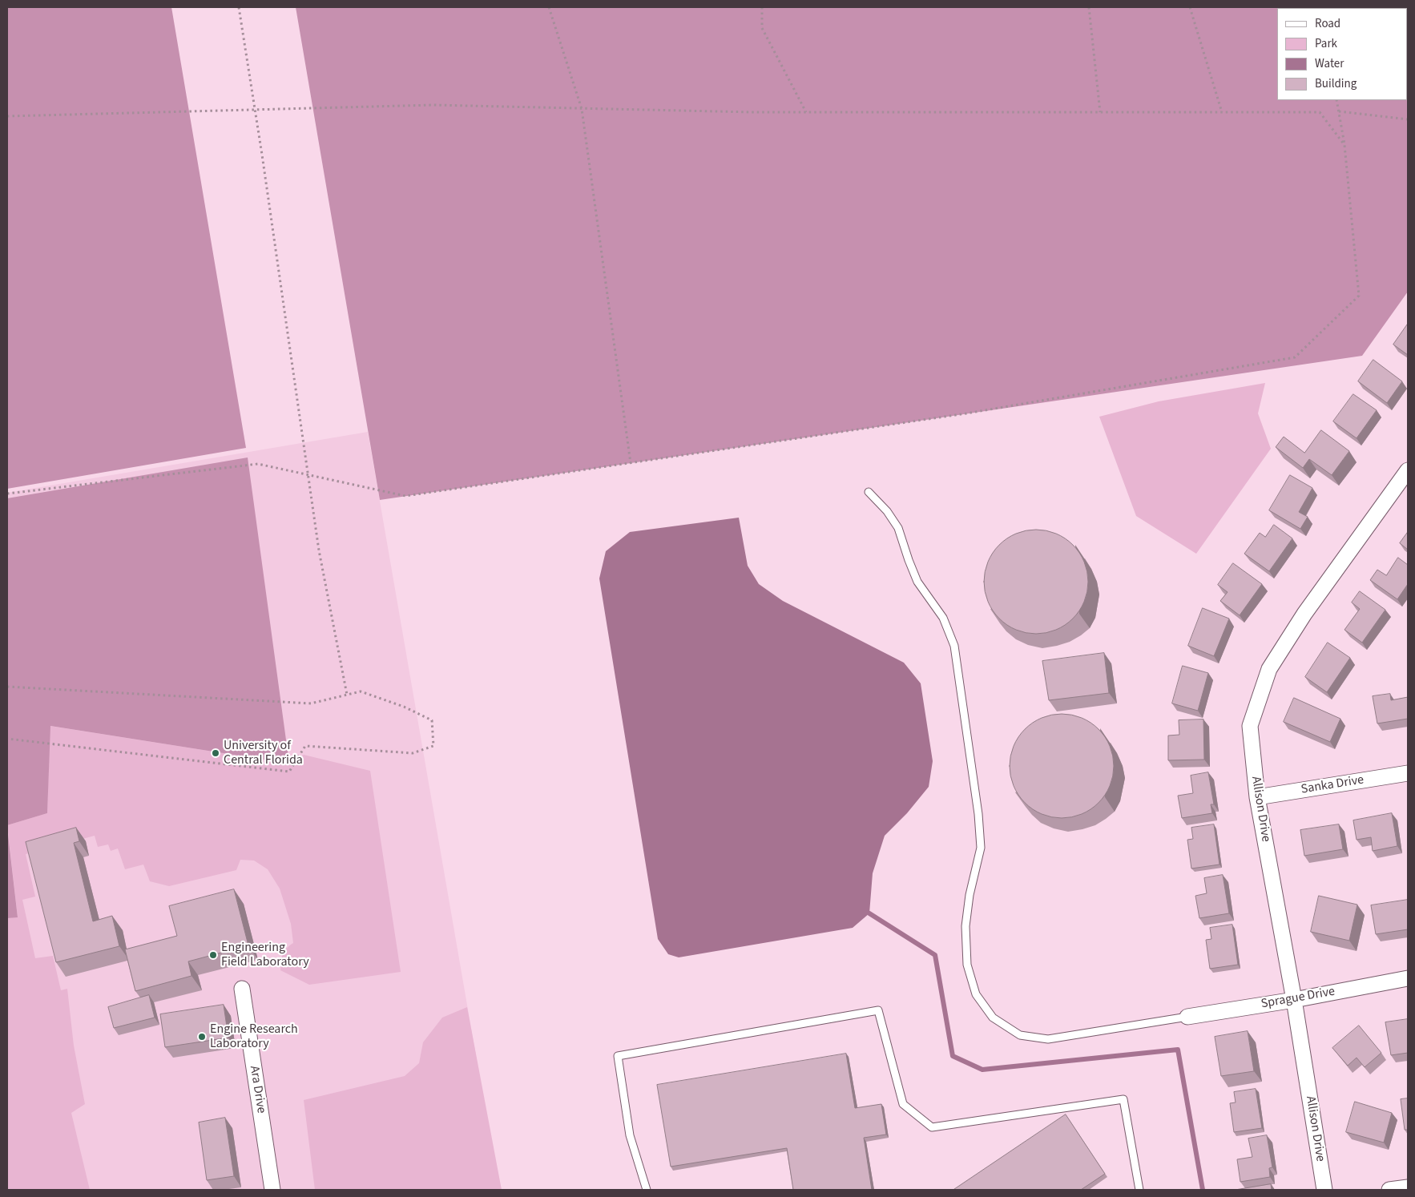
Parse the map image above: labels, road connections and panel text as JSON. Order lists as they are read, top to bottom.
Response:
{
  "streets": {
    "street": [
      "Sanka Drive",
      "Allison Drive",
      "Sprague Drive",
      "Ara Drive"
    ]
  },
  "crossings": [
    ["Sanka Drive", "Allison Drive"],
    ["Allison Drive", "Sprague Drive"]
  ],
  "places": ["University of Central Florida", "Engineering Field Laboratory", "Engine Research Laboratory"],
  "legend": [
    "Road",
    "Park",
    "Water",
    "Building"
  ]
}
